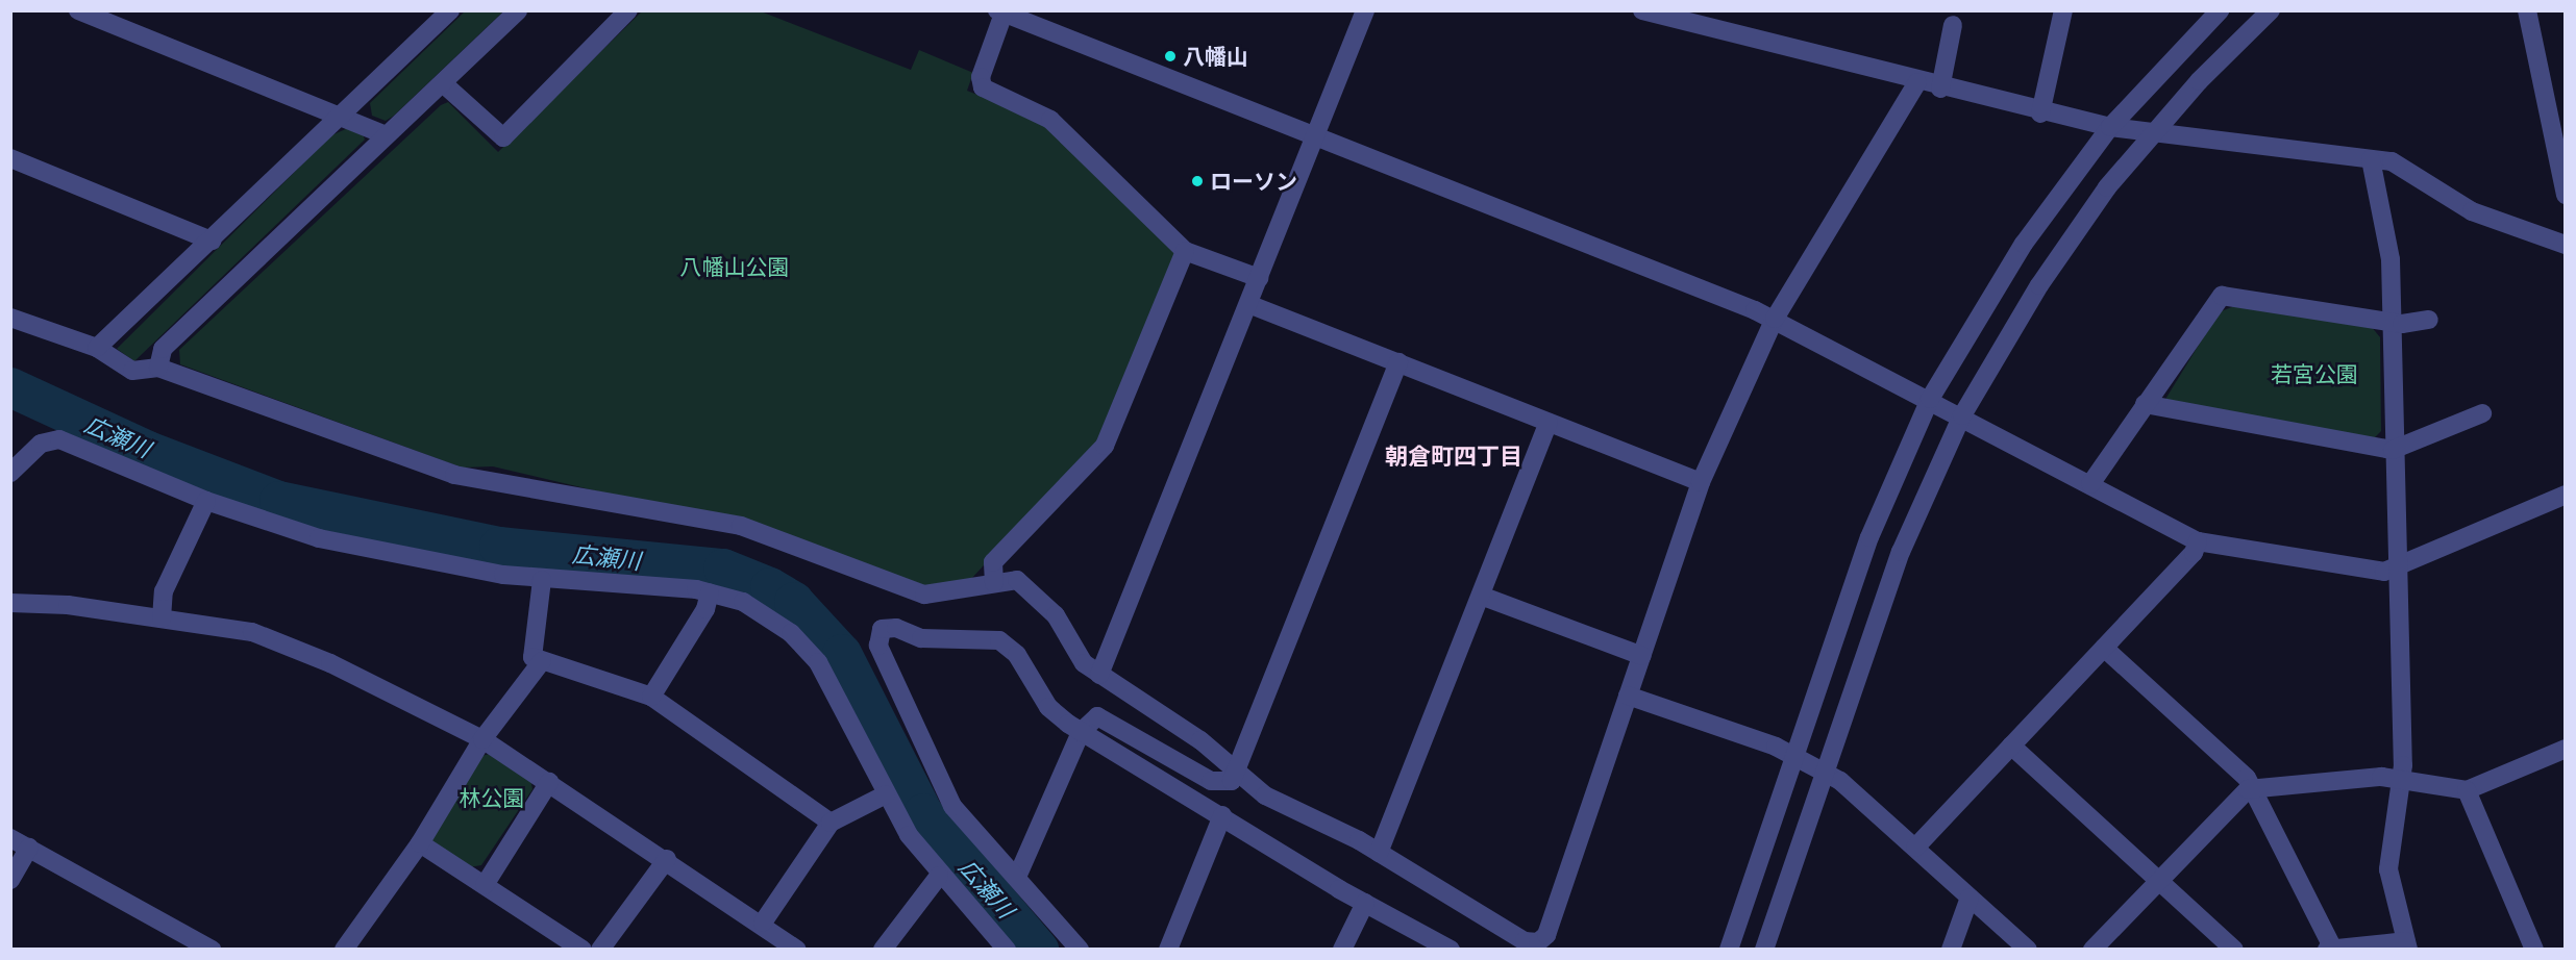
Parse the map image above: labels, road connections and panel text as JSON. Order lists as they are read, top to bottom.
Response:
{
  "districts": ["朝倉町四丁目"],
  "water": ["広瀬川"],
  "parks": ["八幡山公園", "若宮公園", "林公園"],
  "places": ["八幡山", "ローソン"]
}
